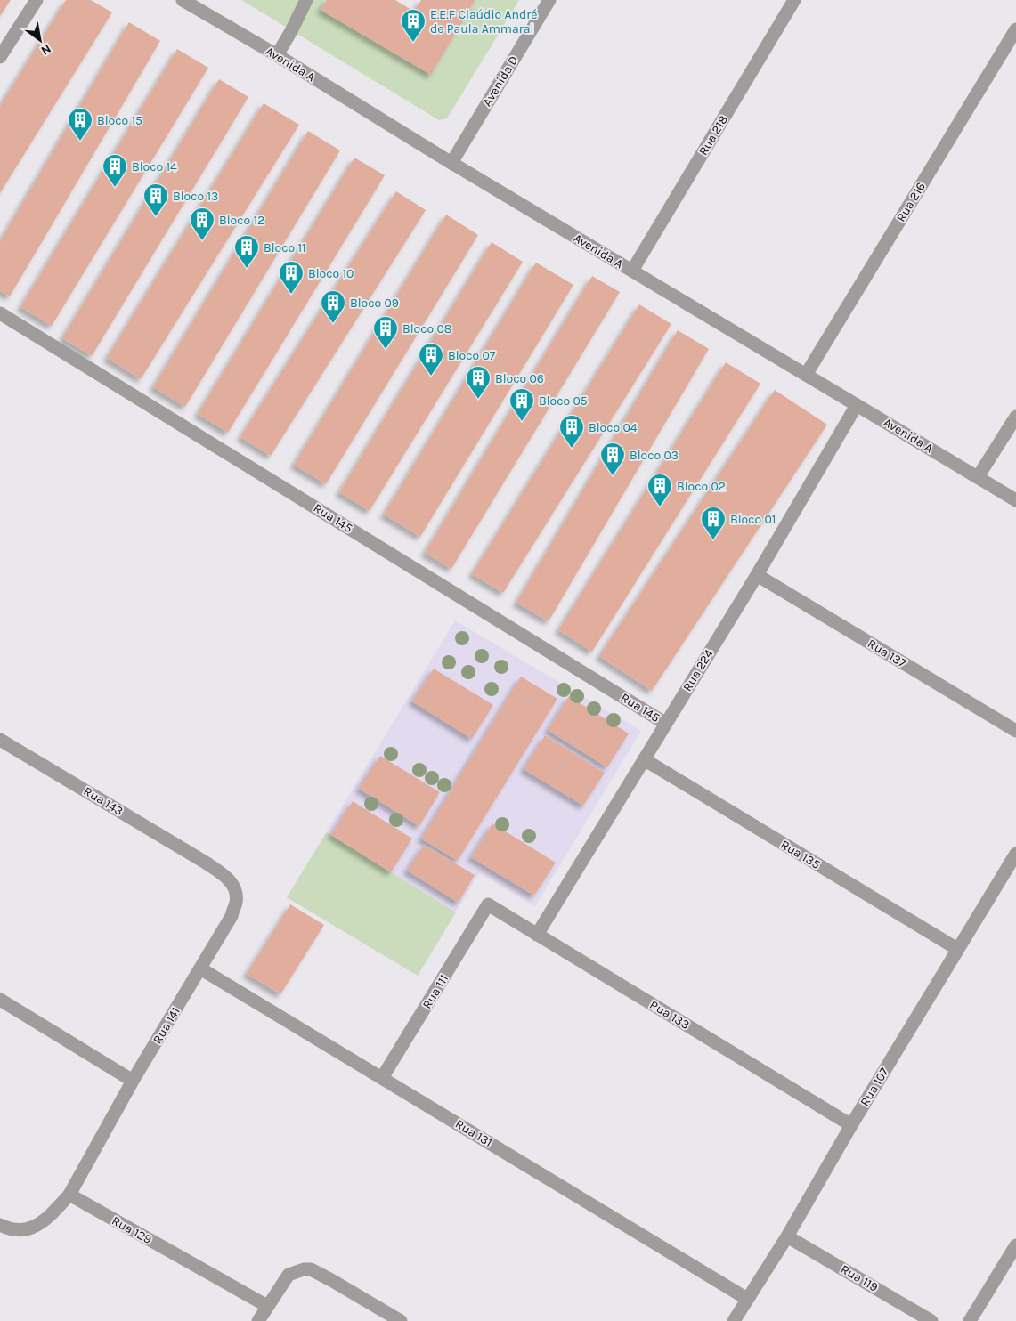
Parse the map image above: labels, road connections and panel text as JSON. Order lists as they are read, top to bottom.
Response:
{
  "streets": {
    "street": [
      "Avenida A",
      "Avenida D",
      "Rua 218",
      "Rua 216",
      "Rua 145",
      "Rua 137",
      "Rua 224",
      "Rua 143",
      "Rua 135",
      "Rua 111",
      "Rua 133",
      "Rua 141",
      "Rua 107",
      "Rua 131",
      "Rua 129",
      "Rua 119"
    ]
  },
  "crossings": [
    ["Avenida A", "Avenida D"],
    ["Avenida A", "Rua 218"],
    ["Avenida A", "Rua 216"],
    ["Avenida A", "Rua 224"],
    ["Rua 145", "Rua 224"],
    ["Rua 137", "Rua 224"],
    ["Rua 224", "Rua 135"],
    ["Rua 224", "Rua 133"],
    ["Rua 143", "Rua 141"],
    ["Rua 135", "Rua 107"],
    ["Rua 111", "Rua 133"],
    ["Rua 111", "Rua 131"],
    ["Rua 133", "Rua 107"],
    ["Rua 141", "Rua 131"],
    ["Rua 141", "Rua 129"],
    ["Rua 107", "Rua 131"],
    ["Rua 107", "Rua 119"]
  ],
  "places": {
    "building": [
      "E.E.F Claúdio André de Paula Ammaral",
      "Bloco 15",
      "Bloco 14",
      "Bloco 13",
      "Bloco 12",
      "Bloco 11",
      "Bloco 10",
      "Bloco 09",
      "Bloco 08",
      "Bloco 07",
      "Bloco 06",
      "Bloco 05",
      "Bloco 04",
      "Bloco 03",
      "Bloco 02",
      "Bloco 01"
    ]
  },
  "north": "bottom right"
}
